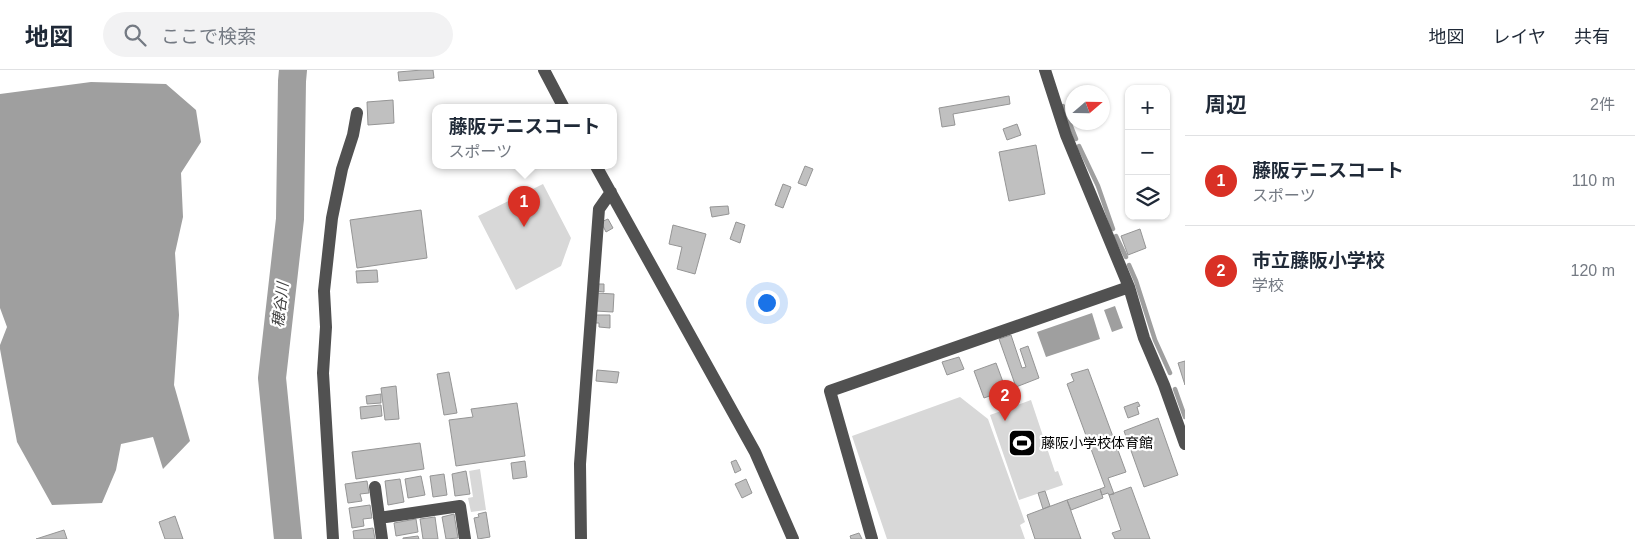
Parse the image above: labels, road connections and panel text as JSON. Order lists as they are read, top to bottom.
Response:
{
  "water": ["穂谷川"],
  "places": {
    "sports": ["藤阪小学校体育館"]
  },
  "north": "right",
  "page": {
    "header": "地図",
    "search": "ここで検索",
    "nav": ["地図", "レイヤ", "共有"],
    "heading": ["周辺", "2件"],
    "map_buttons": ["+", "−"],
    "popup": ["藤阪テニスコート", "スポーツ"],
    "list": [
      {
        "mark": "1",
        "name": "藤阪テニスコート",
        "note": "スポーツ",
        "value": "110 m"
      },
      {
        "mark": "2",
        "name": "市立藤阪小学校",
        "note": "学校",
        "value": "120 m"
      }
    ],
    "pins": ["1", "2"]
  }
}
